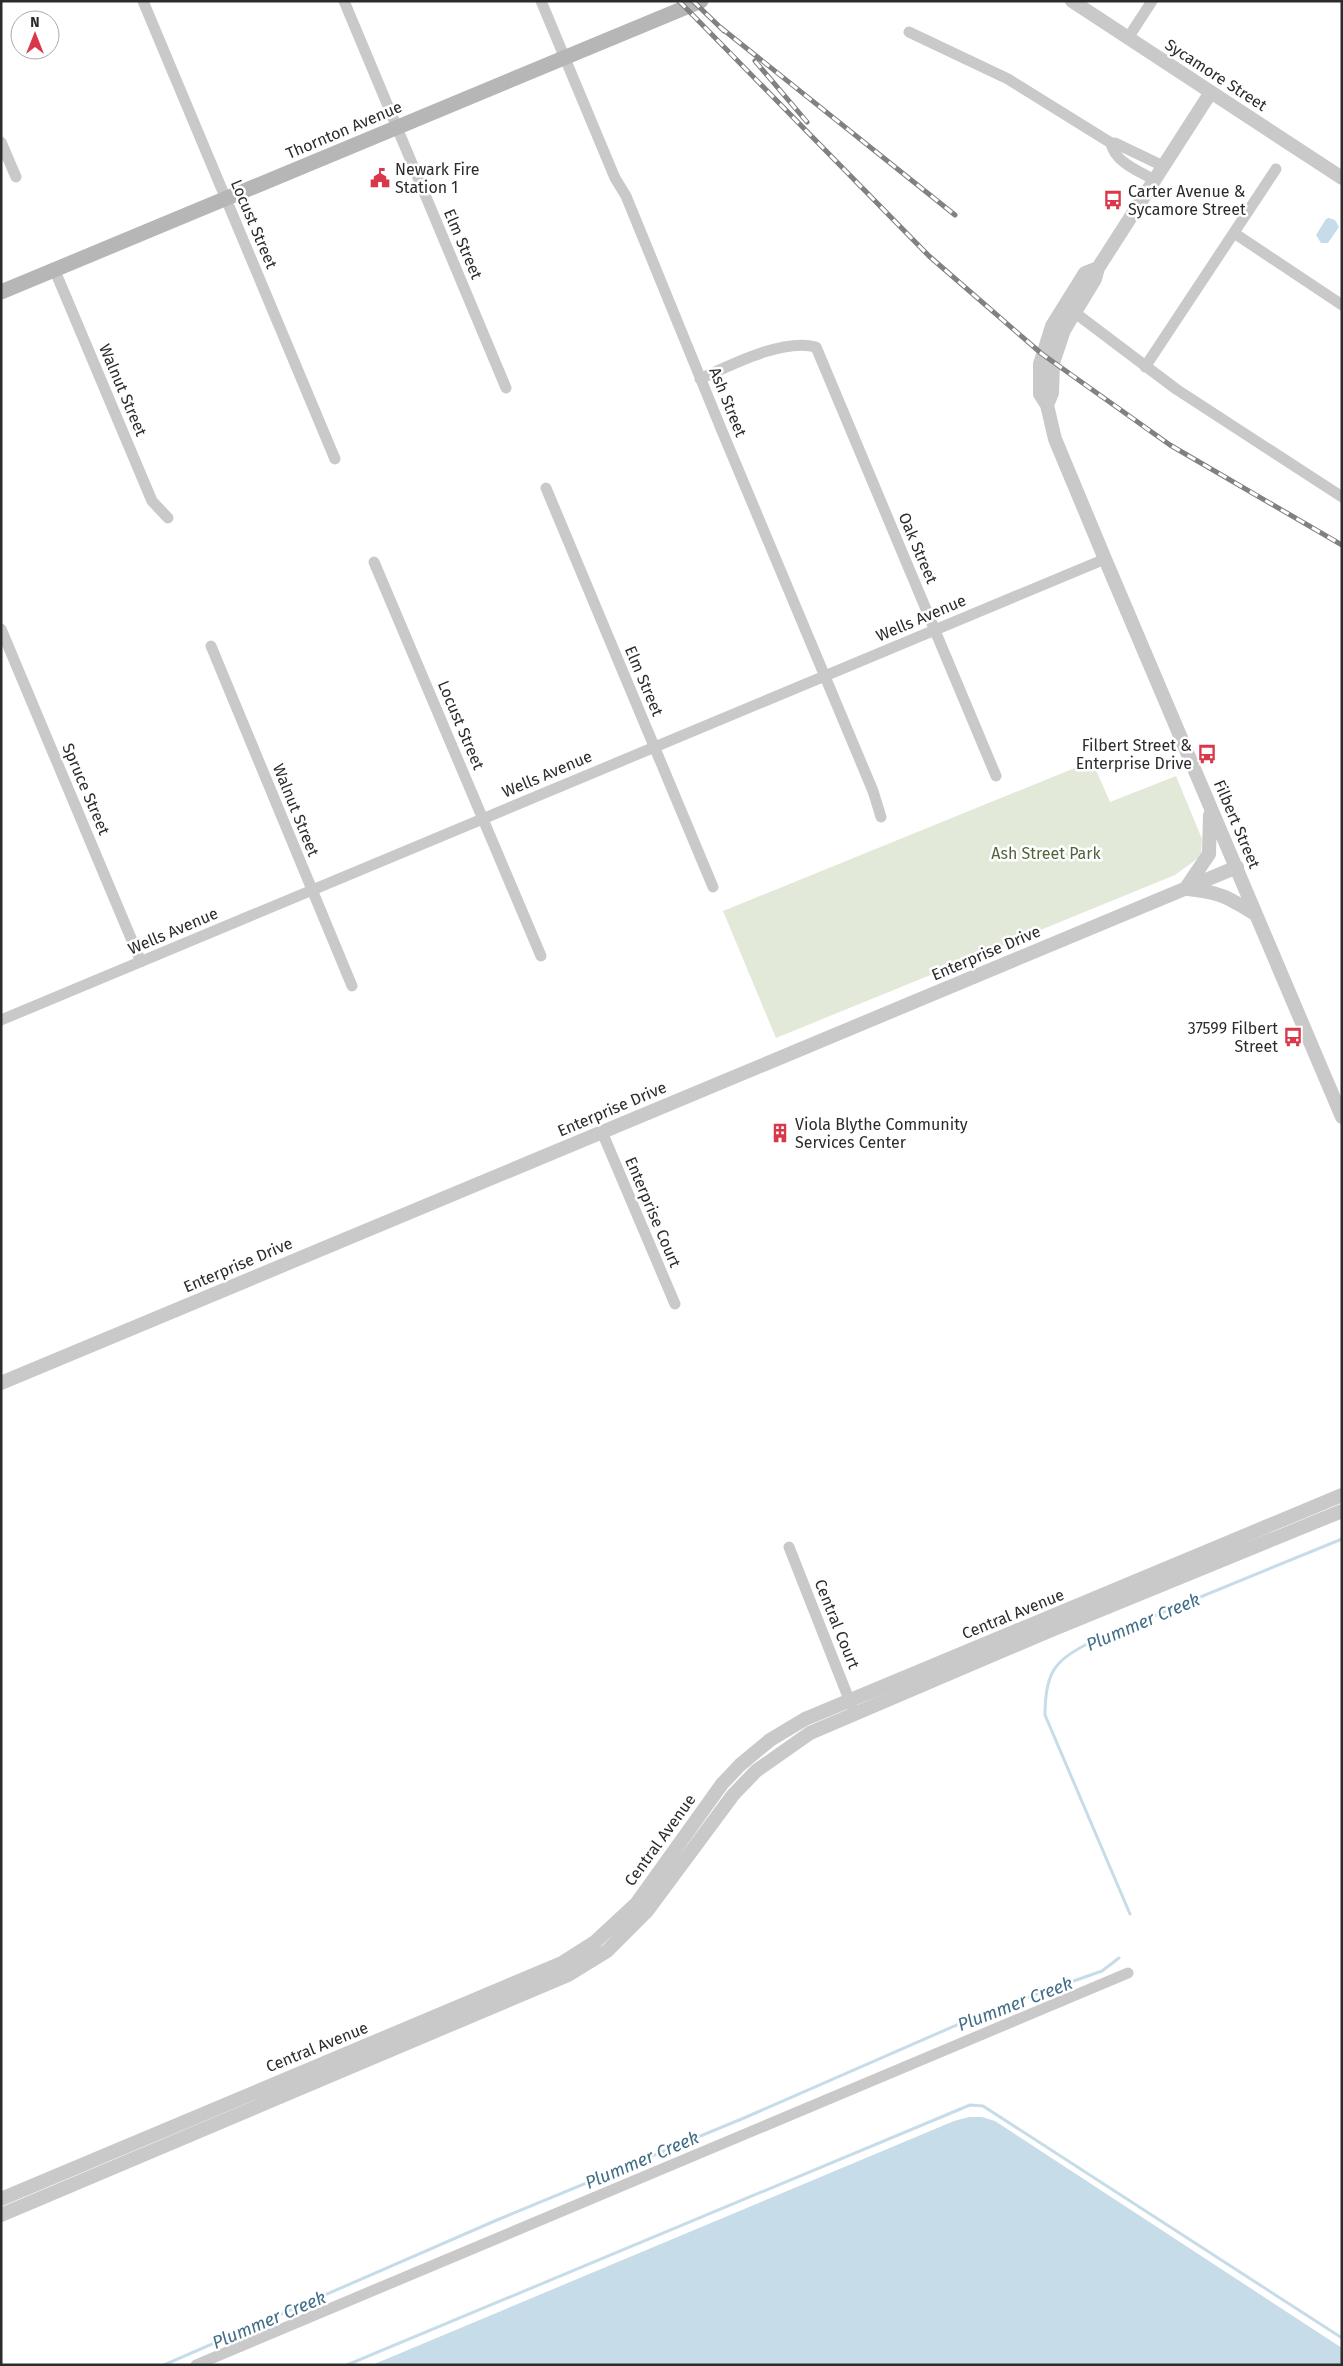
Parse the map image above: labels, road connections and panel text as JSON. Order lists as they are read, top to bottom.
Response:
{
  "streets": {
    "main road": ["Thornton Avenue"],
    "street": [
      "Sycamore Street",
      "Locust Street",
      "Elm Street",
      "Walnut Street",
      "Ash Street",
      "Oak Street",
      "Wells Avenue",
      "Spruce Street",
      "Filbert Street",
      "Enterprise Drive",
      "Enterprise Court",
      "Central Avenue",
      "Central Court"
    ]
  },
  "crossings": [
    ["Thornton Avenue", "Locust Street"],
    ["Thornton Avenue", "Elm Street"],
    ["Thornton Avenue", "Walnut Street"],
    ["Thornton Avenue", "Ash Street"],
    ["Locust Street", "Wells Avenue"],
    ["Elm Street", "Wells Avenue"],
    ["Walnut Street", "Wells Avenue"],
    ["Ash Street", "Oak Street"],
    ["Ash Street", "Wells Avenue"],
    ["Oak Street", "Wells Avenue"],
    ["Wells Avenue", "Spruce Street"],
    ["Wells Avenue", "Filbert Street"],
    ["Filbert Street", "Enterprise Drive"],
    ["Enterprise Drive", "Enterprise Court"],
    ["Central Avenue", "Central Court"]
  ],
  "water": ["Plummer Creek"],
  "parks": ["Ash Street Park"],
  "places": {
    "public building": ["Newark Fire Station 1"],
    "bus stop": ["Carter Avenue & Sycamore Street", "Filbert Street & Enterprise Drive", "37599 Filbert Street"],
    "building": ["Viola Blythe Community Services Center"]
  },
  "north": "top"
}
